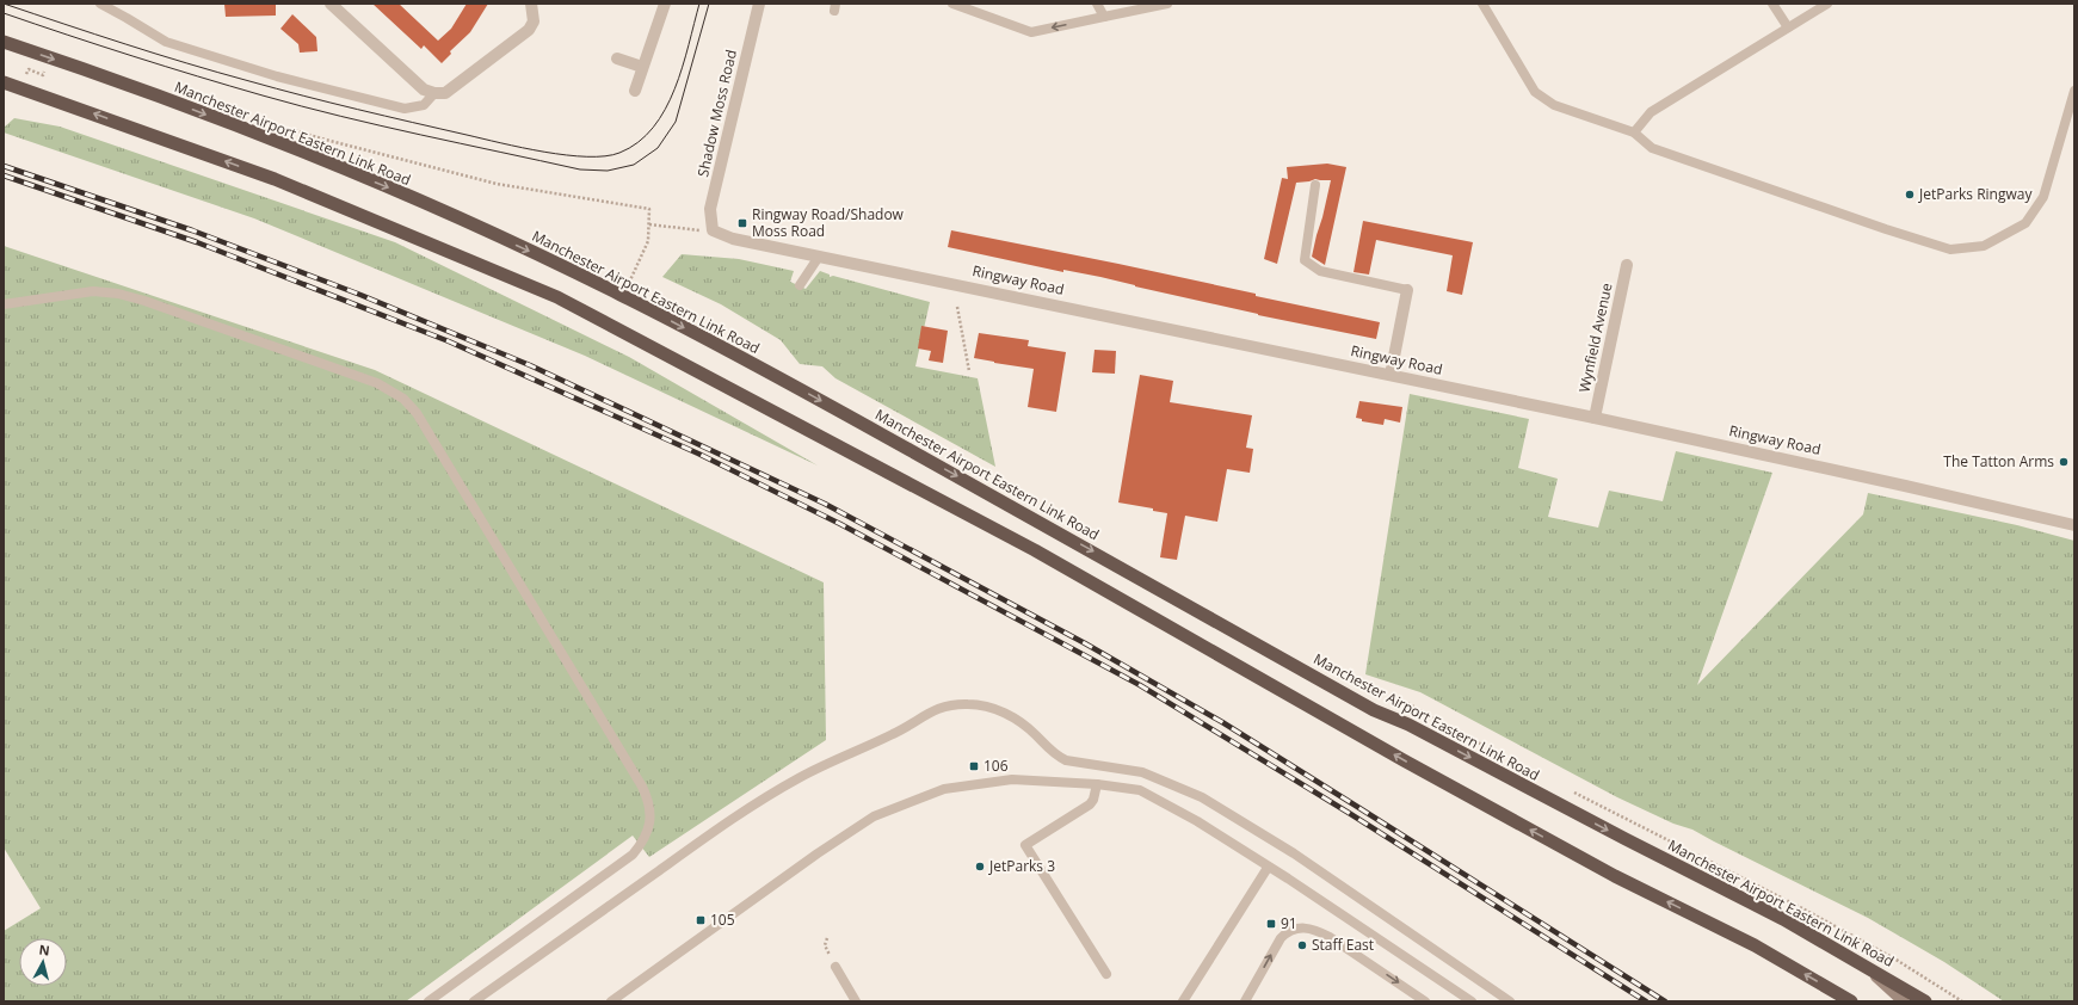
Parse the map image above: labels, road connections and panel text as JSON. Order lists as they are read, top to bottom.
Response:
{
  "streets": {
    "highway": ["Manchester Airport Eastern Link Road"],
    "street": ["Shadow Moss Road", "Ringway Road", "Wynfield Avenue"]
  },
  "crossings": [
    ["Shadow Moss Road", "Ringway Road"],
    ["Ringway Road", "Wynfield Avenue"]
  ],
  "places": {
    "other": [
      "JetParks Ringway",
      "The Tatton Arms",
      "JetParks 3",
      "Staff East"
    ],
    "transit": [
      "Ringway Road/Shadow Moss Road",
      "106",
      "105",
      "91"
    ]
  },
  "north": "top"
}
